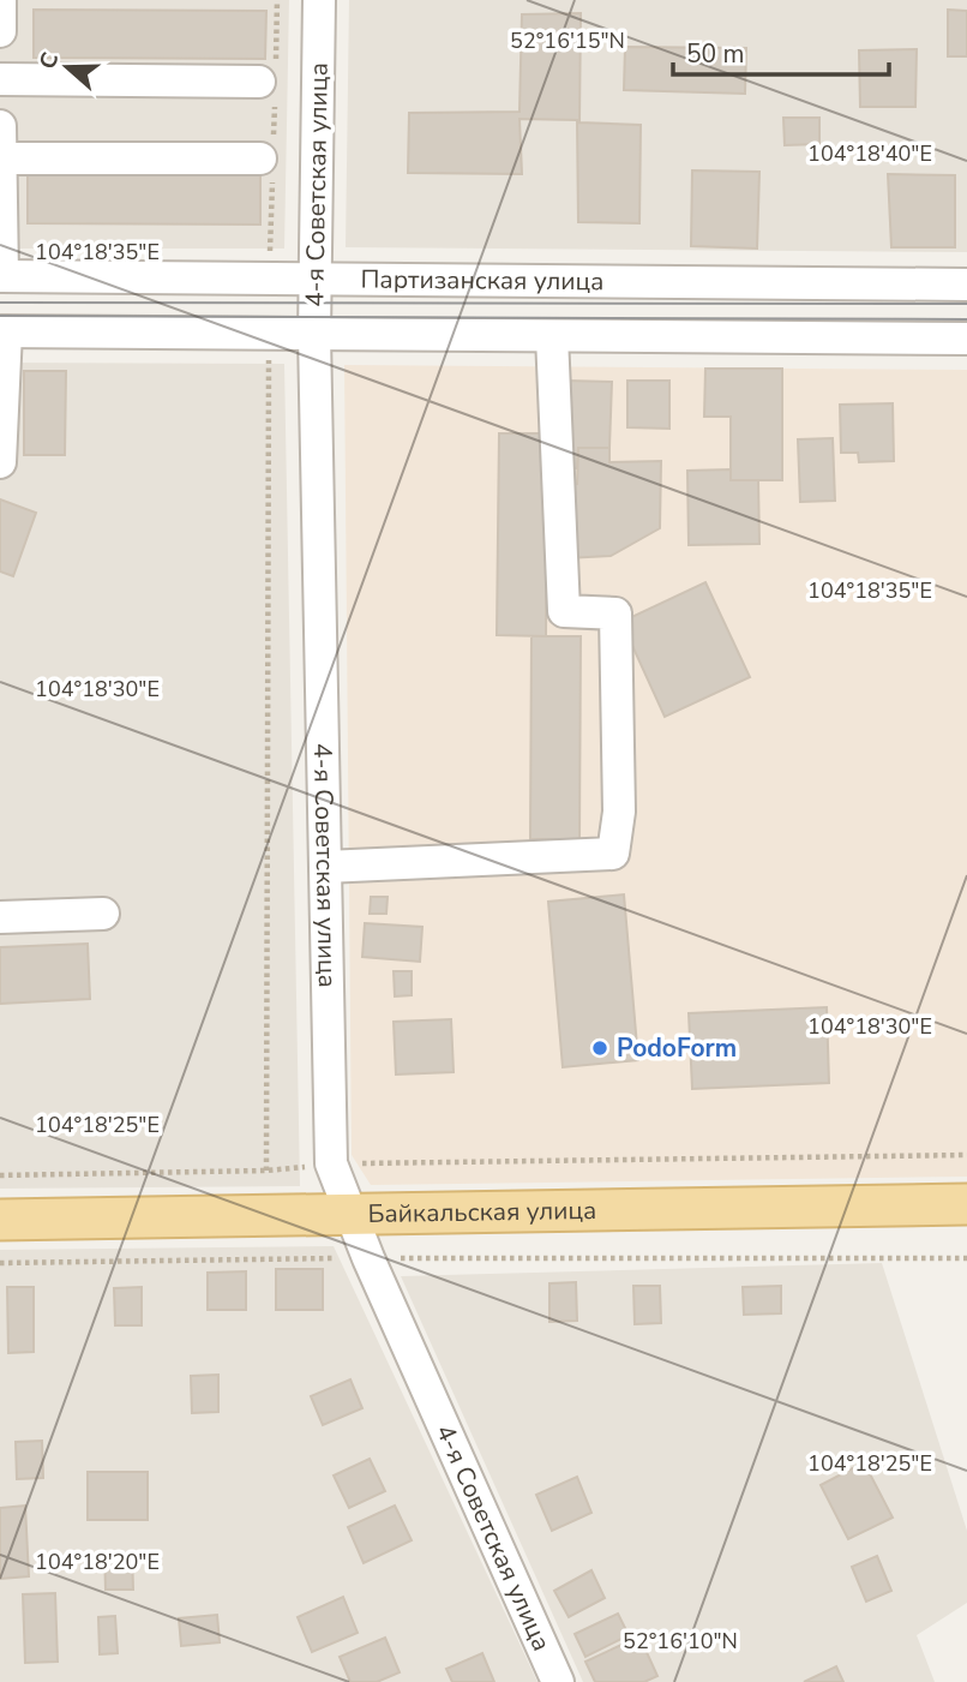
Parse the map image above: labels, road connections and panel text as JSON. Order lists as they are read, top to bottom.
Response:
{
  "streets": {
    "main road": ["Байкальская улица"],
    "street": ["4-я Советская улица", "Партизанская улица"]
  },
  "crossings": [
    ["4-я Советская улица", "Партизанская улица"],
    ["4-я Советская улица", "Байкальская улица"]
  ],
  "places": ["PodoForm"],
  "scale_bar": "50 m",
  "north": "left",
  "coordinates": [
    "52°16'15\"N",
    "104°18'40\"E",
    "104°18'35\"E",
    "104°18'30\"E",
    "104°18'25\"E",
    "104°18'20\"E",
    "52°16'10\"N"
  ]
}
